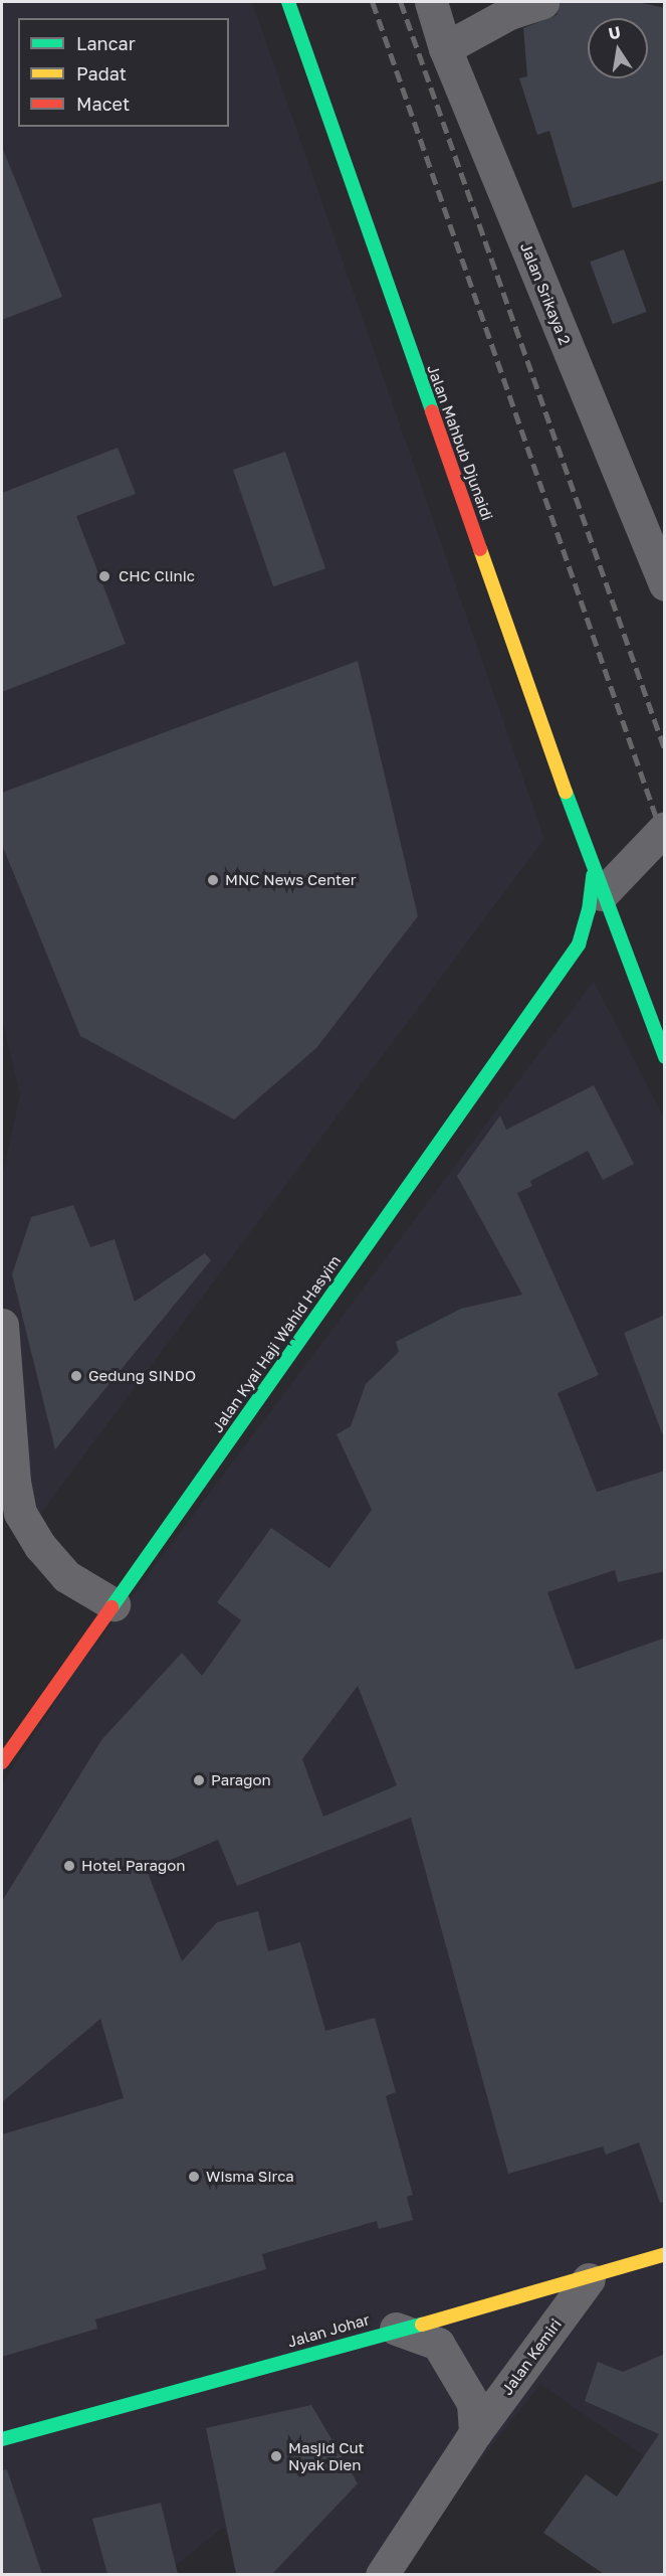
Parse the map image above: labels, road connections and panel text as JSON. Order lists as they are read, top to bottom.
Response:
{
  "streets": {
    "street": [
      "Jalan Srikaya 2",
      "Jalan Mahbub Djunaidi",
      "Jalan Kyai Haji Wahid Hasyim",
      "Jalan Johar",
      "Jalan Kemiri"
    ]
  },
  "crossings": [
    ["Jalan Mahbub Djunaidi", "Jalan Kyai Haji Wahid Hasyim"],
    ["Jalan Johar", "Jalan Kemiri"]
  ],
  "places": [
    "CHC Clinic",
    "MNC News Center",
    "Gedung SINDO",
    "Paragon",
    "Hotel Paragon",
    "Wisma Sirca",
    "Masjid Cut Nyak Dien"
  ],
  "legend": ["Lancar", "Padat", "Macet"],
  "north": "top"
}
